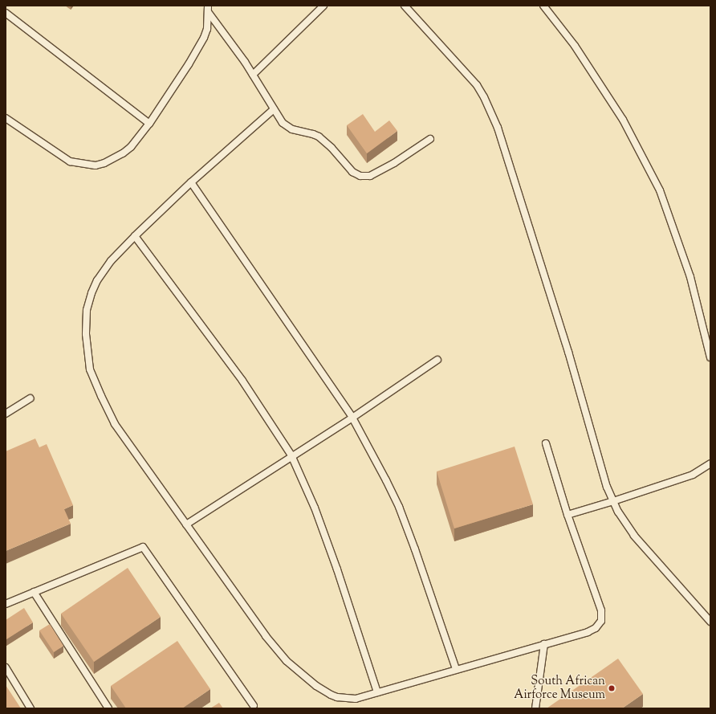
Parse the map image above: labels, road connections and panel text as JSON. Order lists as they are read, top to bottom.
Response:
{
  "places": ["South African Airforce Museum"]
}
